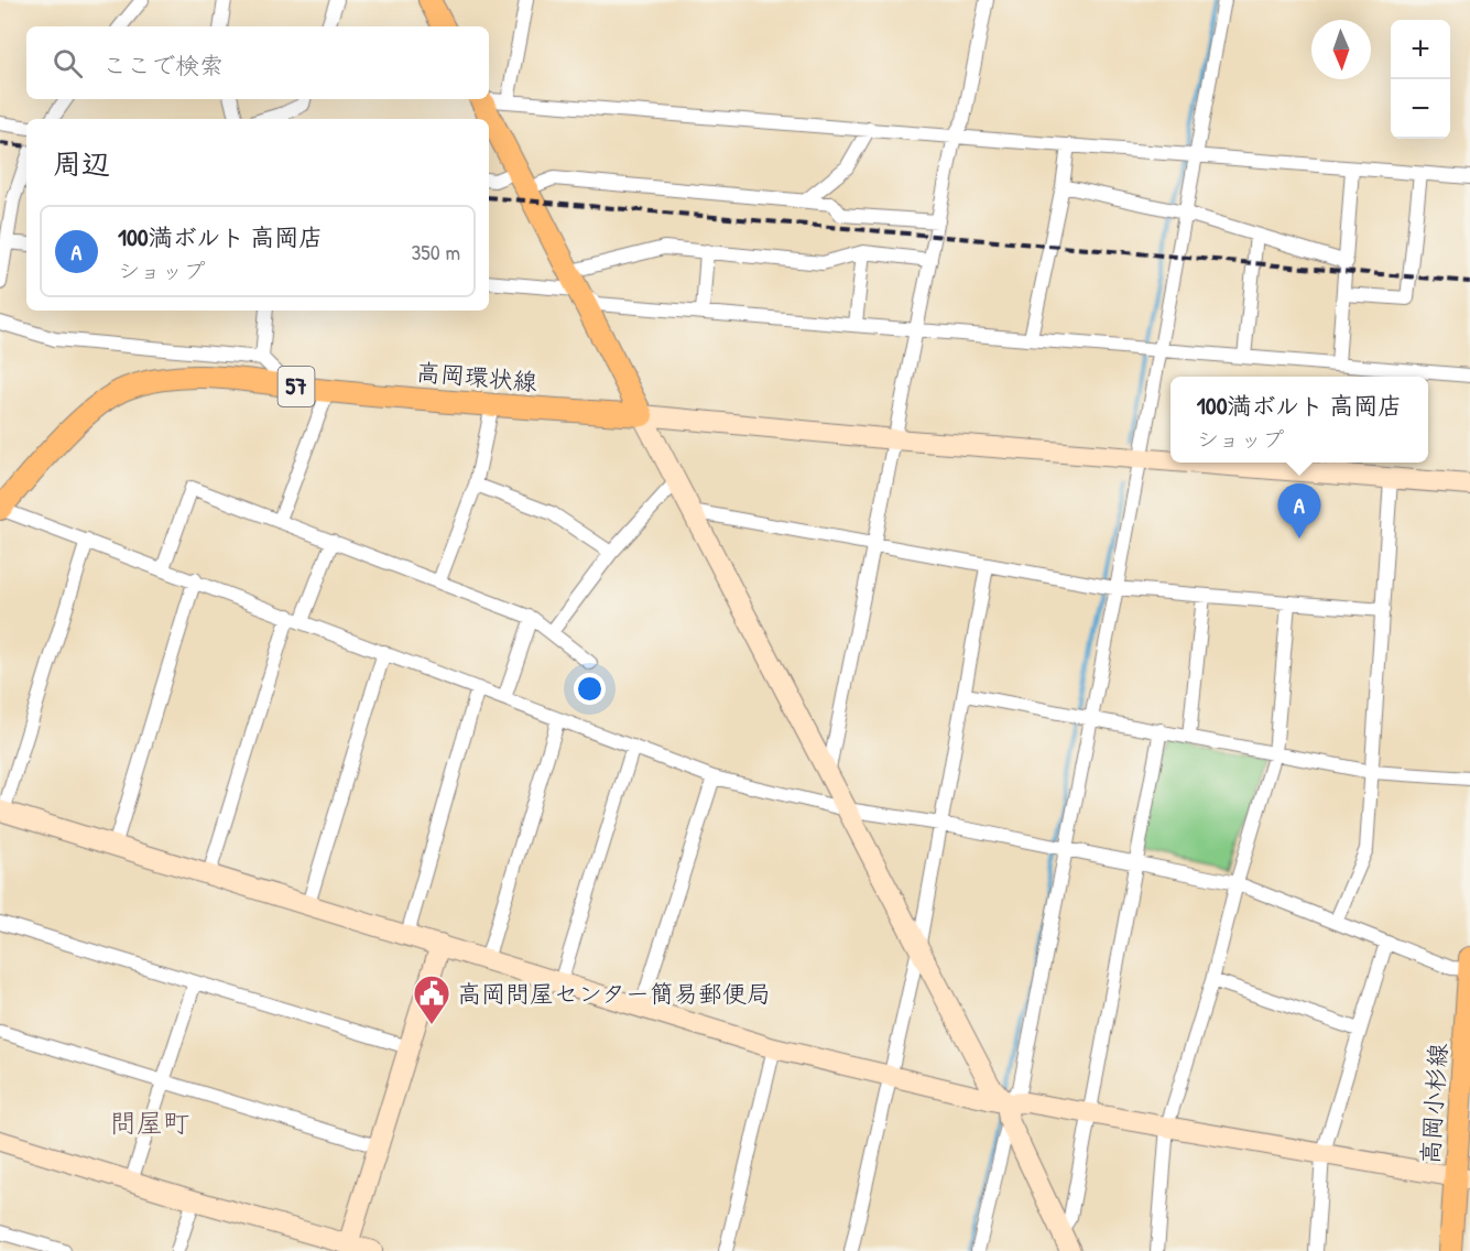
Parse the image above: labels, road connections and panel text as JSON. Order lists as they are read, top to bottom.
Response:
{
  "streets": {
    "main road": ["高岡環状線", "57", "高岡小杉線"]
  },
  "districts": ["問屋町"],
  "places": {
    "public building": ["高岡問屋センター簡易郵便局"]
  },
  "north": "bottom",
  "page": {
    "map_buttons": ["+", "−"],
    "search": "ここで検索",
    "heading": "周辺",
    "list": [
      {
        "mark": "A",
        "name": "100満ボルト 高岡店",
        "note": "ショップ",
        "value": "350 m"
      }
    ],
    "popup": ["100満ボルト 高岡店", "ショップ"],
    "pins": "A"
  }
}
